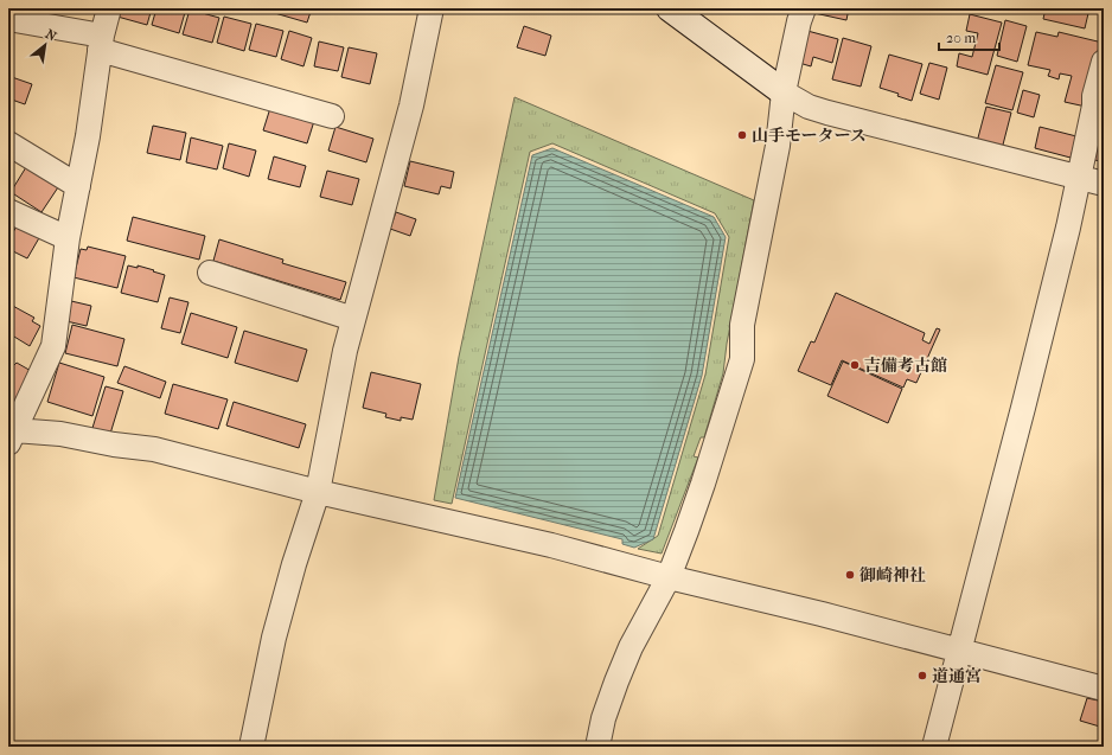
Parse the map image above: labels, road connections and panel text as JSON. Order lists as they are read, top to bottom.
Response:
{
  "places": [
    "山手モータース",
    "吉備考古館",
    "御崎神社",
    "道通宮"
  ],
  "scale_bar": "20 m",
  "north": "top right"
}
